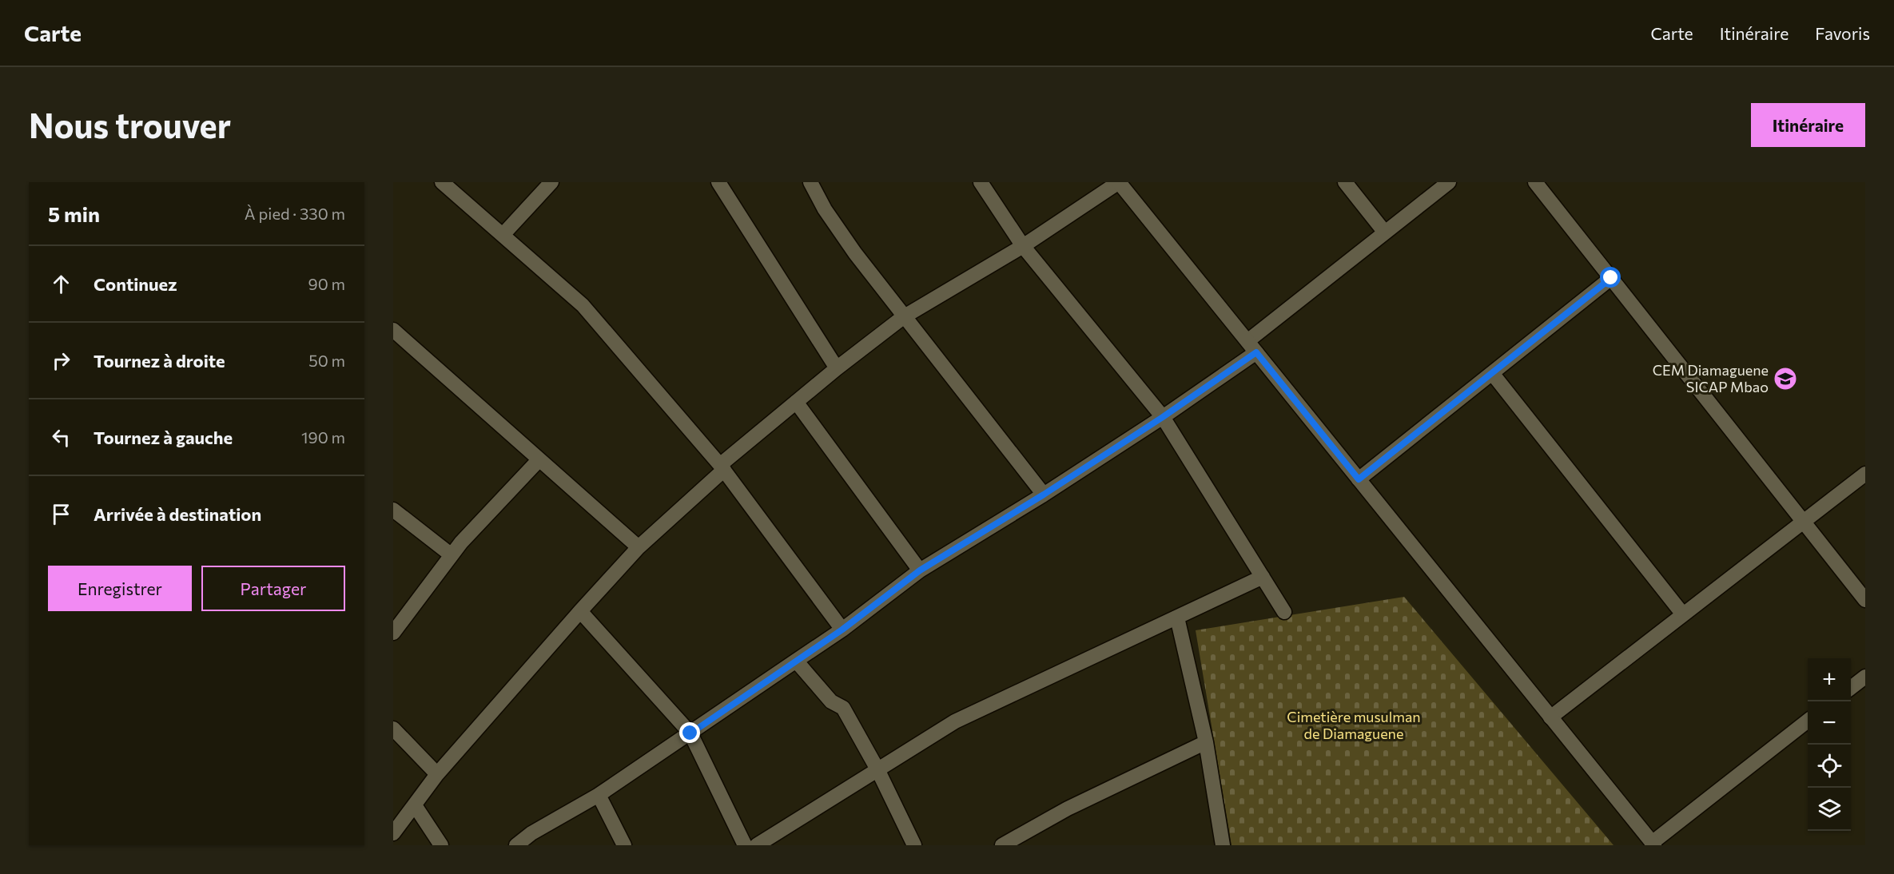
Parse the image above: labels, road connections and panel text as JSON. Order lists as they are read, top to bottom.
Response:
{
  "parks": ["Cimetière musulman de Diamaguene"],
  "places": {
    "school or university": ["CEM Diamaguene SICAP Mbao"]
  },
  "page": {
    "header": "Carte",
    "nav": ["Carte", "Itinéraire", "Favoris"],
    "buttons": [
      "Itinéraire",
      ["Enregistrer", "Partager"]
    ],
    "title": "Nous trouver",
    "heading": ["5 min", "À pied · 330 m"],
    "list": [
      ["Continuez", "90 m"],
      ["Tournez à droite", "50 m"],
      ["Tournez à gauche", "190 m"],
      "Arrivée à destination"
    ],
    "map_buttons": ["+", "−"]
  }
}
